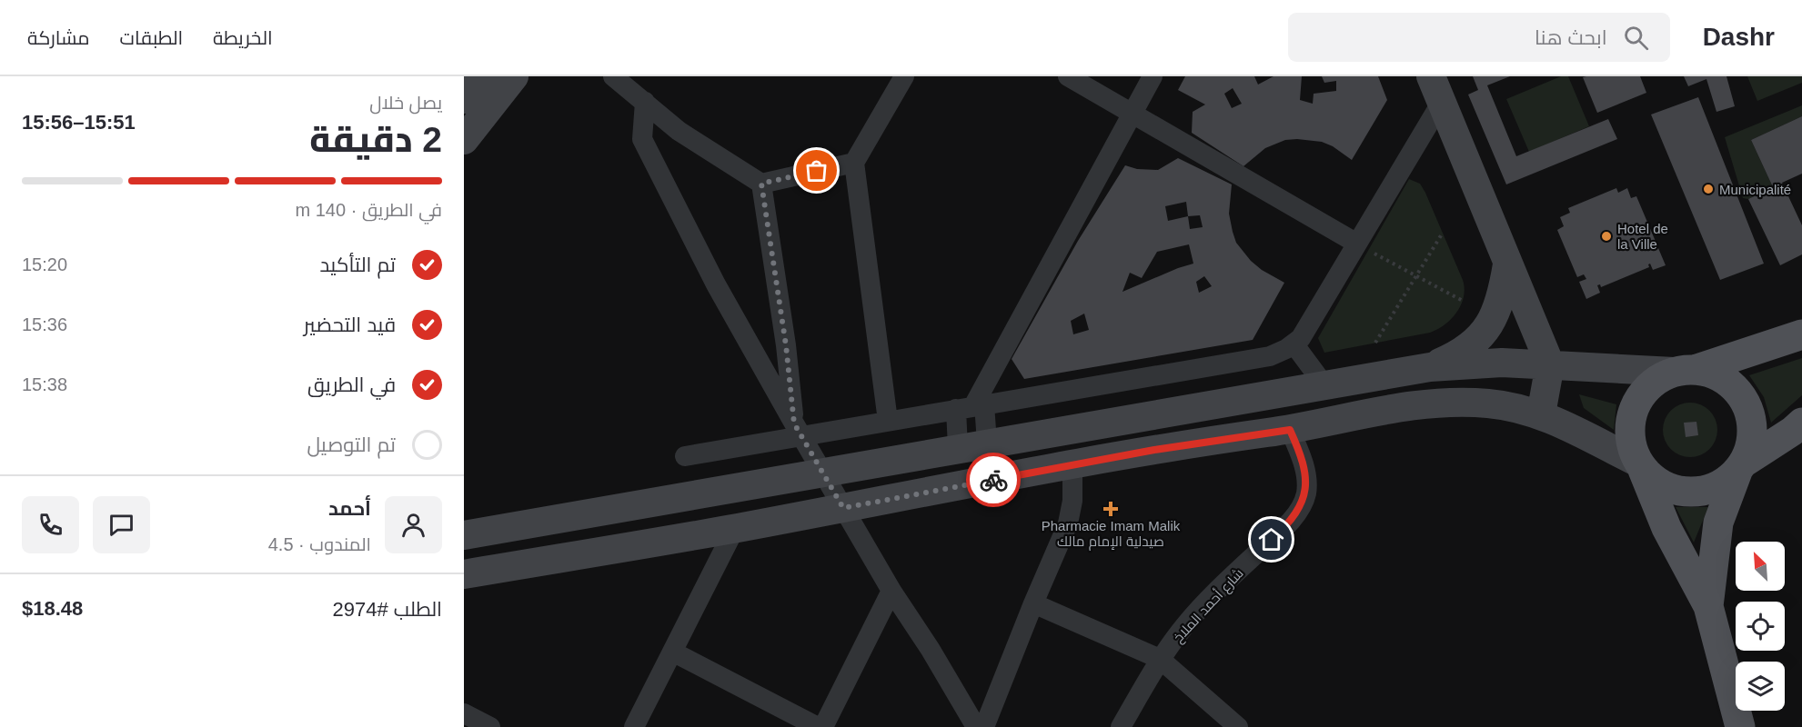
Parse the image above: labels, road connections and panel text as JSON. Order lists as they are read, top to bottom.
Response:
{
  "streets": {
    "street": ["شارع أحمد الملاخ"]
  },
  "places": {
    "other": ["Municipalité", "Hotel de la Ville"],
    "health": ["Pharmacie Imam Malik صيدلية الإمام مالك"]
  },
  "north": "top left",
  "page": {
    "header": "Dashr",
    "search": "ابحث هنا",
    "nav": ["الخريطة", "الطبقات", "مشاركة"],
    "heading": ["2 دقيقة", "يصل خلال", "15:51–15:56"],
    "panel": [
      "أحمد",
      "المندوب · 4.5",
      "الطلب #2974",
      "$18.48"
    ],
    "bar": "في الطريق · 140 m",
    "list": [
      ["تم التأكيد", "15:20"],
      ["قيد التحضير", "15:36"],
      ["في الطريق", "15:38"],
      "تم التوصيل"
    ]
  }
}
